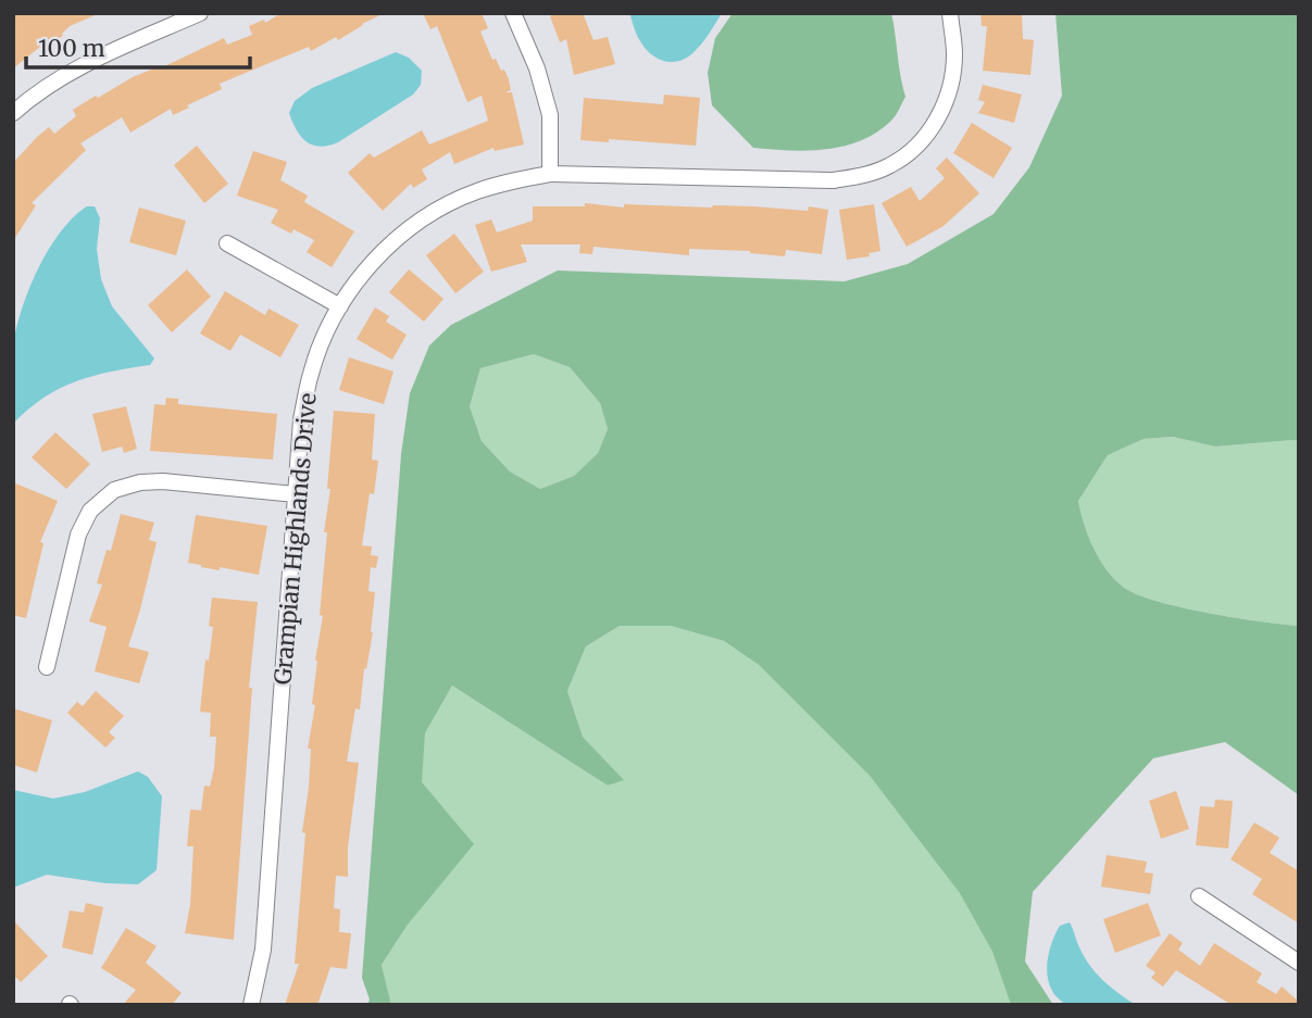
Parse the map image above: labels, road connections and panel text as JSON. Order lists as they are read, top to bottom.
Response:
{
  "streets": {
    "street": ["Grampian Highlands Drive"]
  },
  "scale_bar": "100 m"
}
